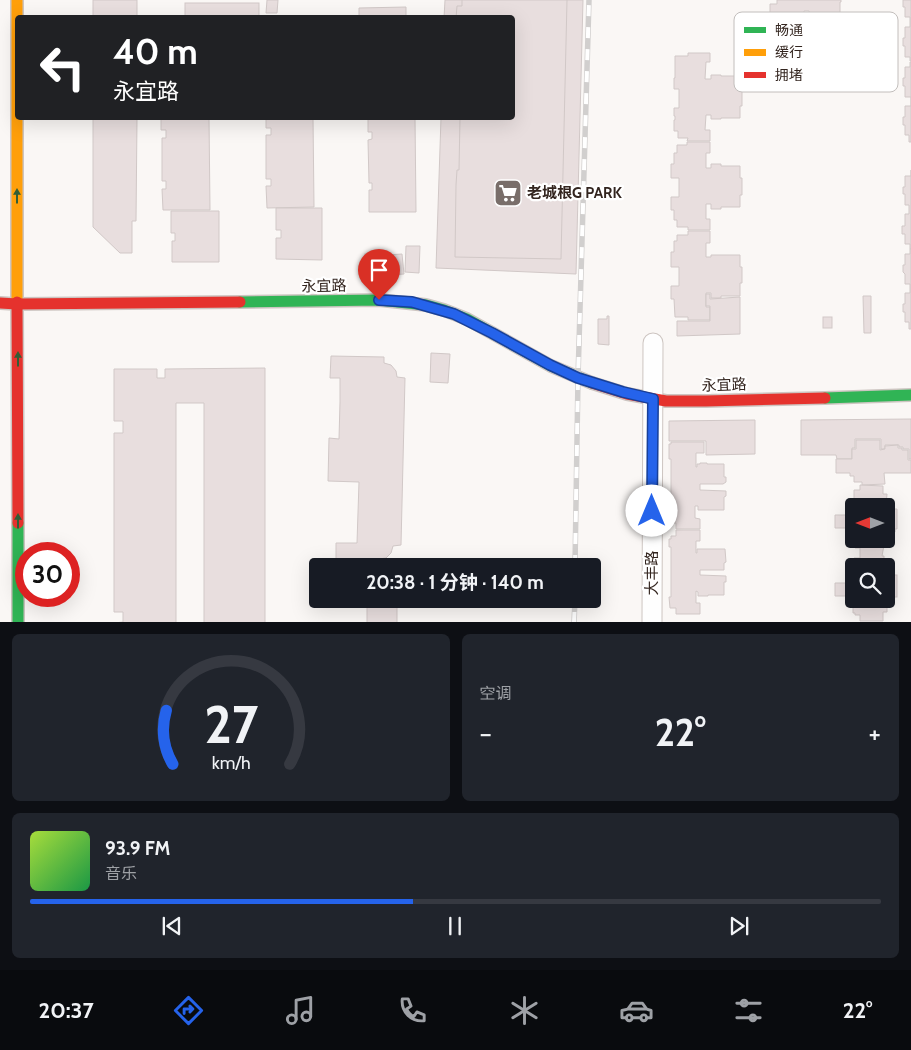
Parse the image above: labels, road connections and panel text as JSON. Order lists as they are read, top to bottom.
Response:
{
  "streets": {
    "street": ["永宜路", "大丰路"]
  },
  "crossings": [
    ["永宜路", "大丰路"]
  ],
  "places": {
    "supermarket": ["老城根G PARK"]
  },
  "legend": ["畅通", "缓行", "拥堵"],
  "north": "left",
  "page": {
    "turn": ["40 m", "永宜路"],
    "limit": "30",
    "trip": "20:38 · 1 分钟 · 140 m",
    "tile": "空调",
    "heat": ["−", "22°", "+"],
    "song": ["93.9 FM", "音乐"],
    "tabs": ["20:37", "22°"],
    "gauge": ["27", "km/h"]
  }
}
